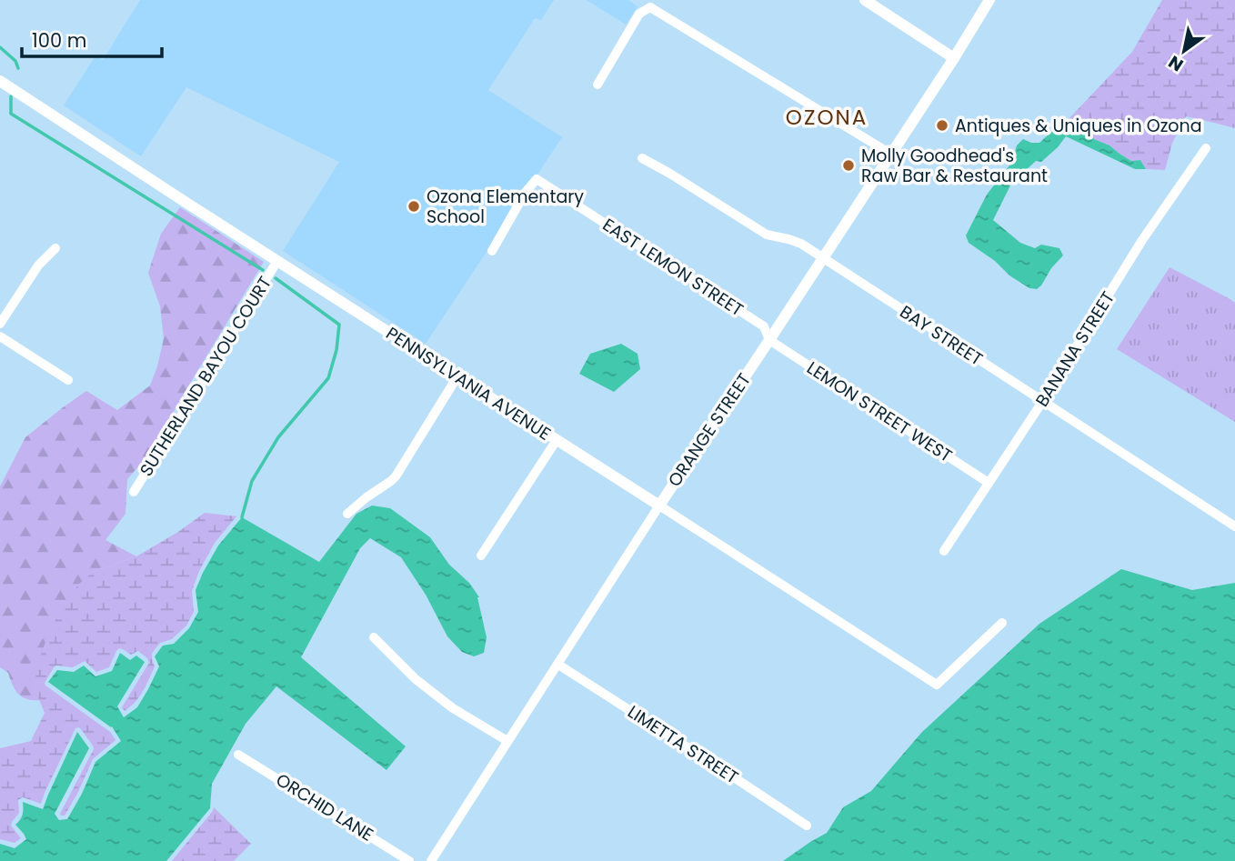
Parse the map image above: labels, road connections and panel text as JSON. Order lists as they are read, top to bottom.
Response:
{
  "streets": {
    "street": [
      "EAST LEMON STREET",
      "BAY STREET",
      "BANANA STREET",
      "SUTHERLAND BAYOU COURT",
      "PENNSYLVANIA AVENUE",
      "LEMON STREET WEST",
      "ORANGE STREET",
      "LIMETTA STREET",
      "ORCHID LANE"
    ]
  },
  "crossings": [
    ["EAST LEMON STREET", "LEMON STREET WEST"],
    ["EAST LEMON STREET", "ORANGE STREET"],
    ["BAY STREET", "BANANA STREET"],
    ["BAY STREET", "ORANGE STREET"],
    ["BANANA STREET", "LEMON STREET WEST"],
    ["SUTHERLAND BAYOU COURT", "PENNSYLVANIA AVENUE"],
    ["PENNSYLVANIA AVENUE", "ORANGE STREET"],
    ["LEMON STREET WEST", "ORANGE STREET"],
    ["ORANGE STREET", "LIMETTA STREET"]
  ],
  "districts": ["OZONA"],
  "places": ["Antiques & Uniques in Ozona", "Molly Goodhead's Raw Bar & Restaurant", "Ozona Elementary School"],
  "scale_bar": "100 m",
  "north": "bottom left"
}
